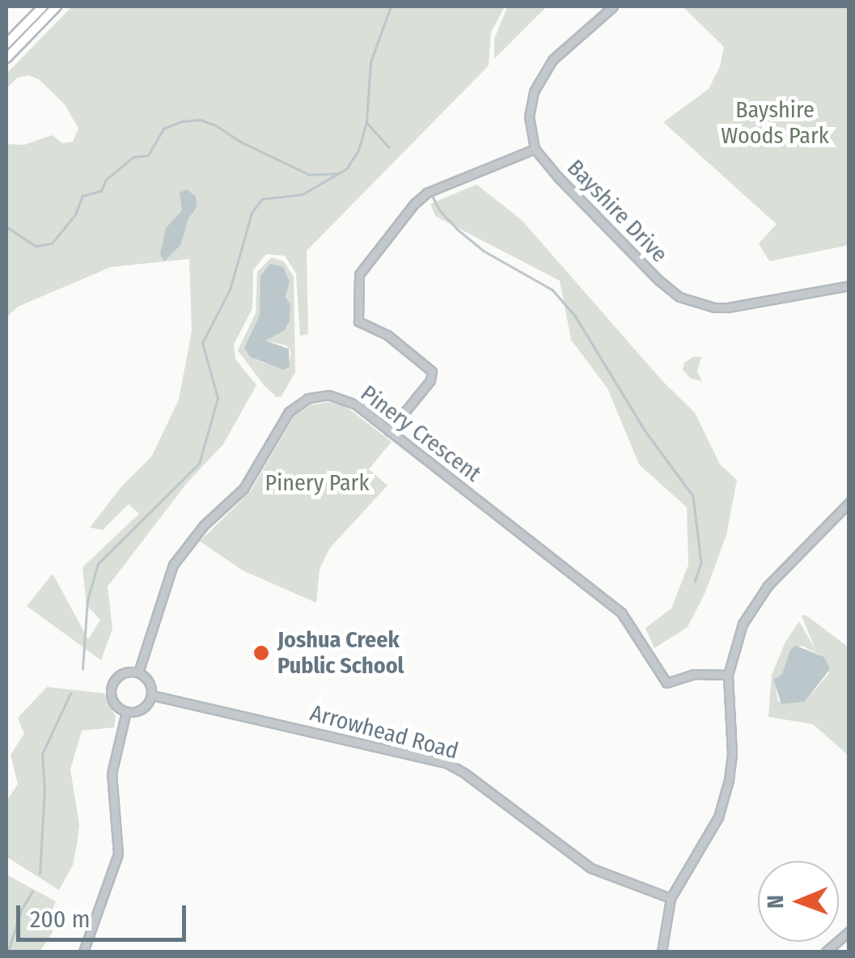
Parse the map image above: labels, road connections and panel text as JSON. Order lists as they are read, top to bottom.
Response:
{
  "streets": {
    "street": ["Bayshire Drive", "Pinery Crescent", "Arrowhead Road"]
  },
  "crossings": [
    ["Pinery Crescent", "Arrowhead Road"]
  ],
  "parks": ["Bayshire Woods Park", "Pinery Park"],
  "places": ["Joshua Creek Public School"],
  "scale_bar": "200 m",
  "north": "left"
}
